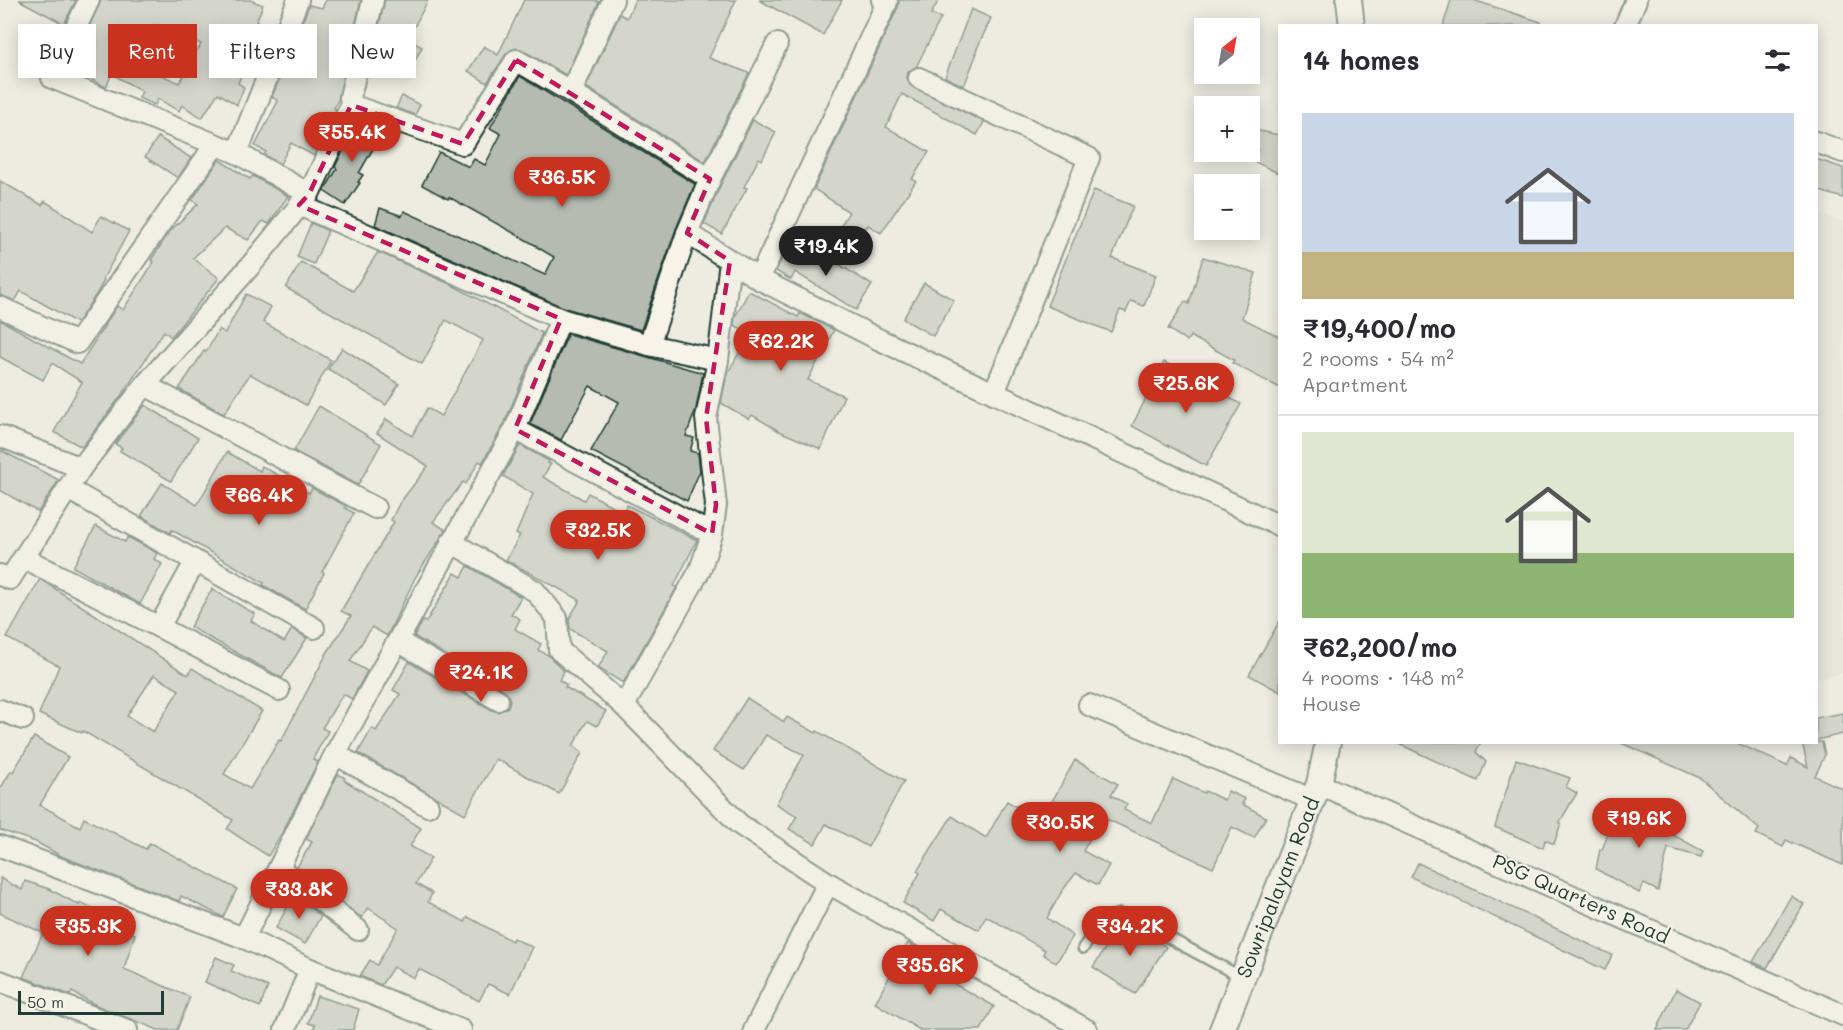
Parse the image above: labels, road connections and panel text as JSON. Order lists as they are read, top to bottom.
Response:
{
  "streets": {
    "street": ["Sowripalayam Road", "PSG Quarters Road"]
  },
  "crossings": [
    ["Sowripalayam Road", "PSG Quarters Road"]
  ],
  "scale_bar": "50 m",
  "north": "top right",
  "page": {
    "map_buttons": ["+", "−"],
    "chip": [
      "Buy",
      "Rent",
      "Filters",
      "New"
    ],
    "heading": "14 homes",
    "list": [
      {
        "name": "₹19,400/mo",
        "note": "2 rooms · 54 m² · Apartment"
      },
      {
        "name": "₹62,200/mo",
        "note": "4 rooms · 148 m² · House"
      }
    ],
    "price": [
      "₹55.4K",
      "₹36.5K",
      "₹19.4K",
      "₹62.2K",
      "₹25.6K",
      "₹66.4K",
      "₹32.5K",
      "₹24.1K",
      "₹19.6K",
      "₹30.5K",
      "₹33.8K",
      "₹35.3K",
      "₹34.2K",
      "₹35.6K"
    ],
    "scale": "50 m"
  }
}
